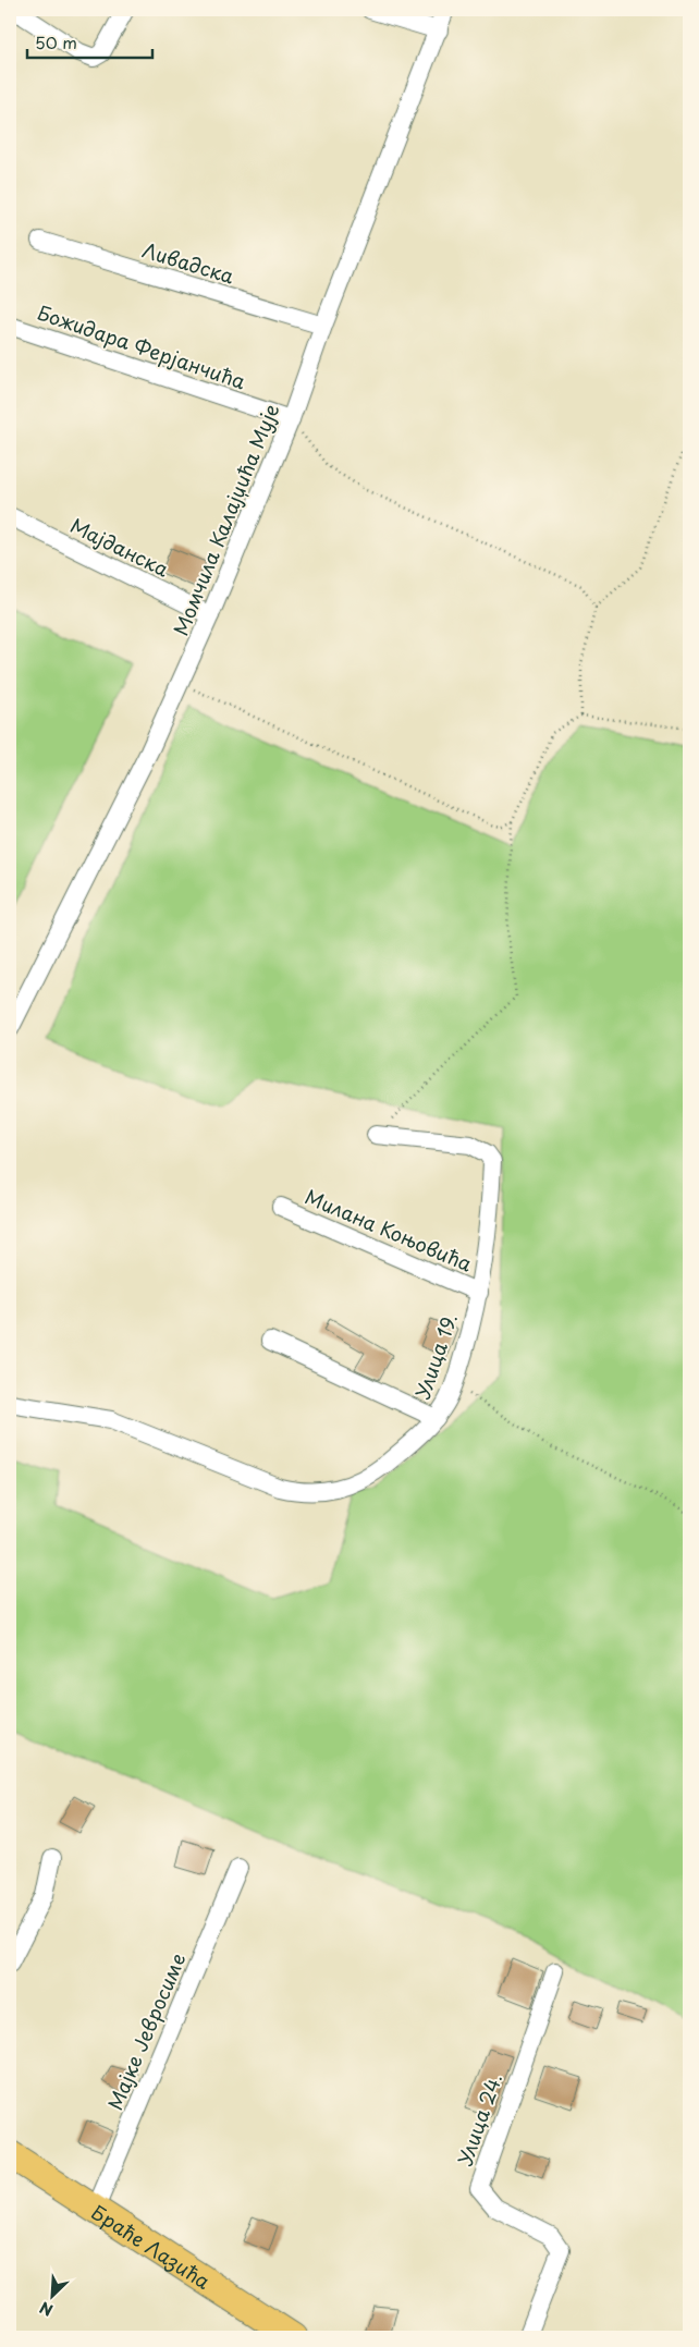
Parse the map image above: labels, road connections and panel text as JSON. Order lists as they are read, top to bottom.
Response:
{
  "streets": {
    "main road": ["Браће Лазића"],
    "street": [
      "Ливадска",
      "Божидара Ферјанчића",
      "Момчила Калајџића Мује",
      "Мајданска",
      "Милана Коњовића",
      "Улица 19.",
      "Мајке Јевросиме",
      "Улица 24."
    ]
  },
  "crossings": [
    ["Ливадска", "Момчила Калајџића Мује"],
    ["Божидара Ферјанчића", "Момчила Калајџића Мује"],
    ["Момчила Калајџића Мује", "Мајданска"],
    ["Милана Коњовића", "Улица 19."],
    ["Мајке Јевросиме", "Браће Лазића"]
  ],
  "scale_bar": "50 m",
  "north": "bottom left"
}
